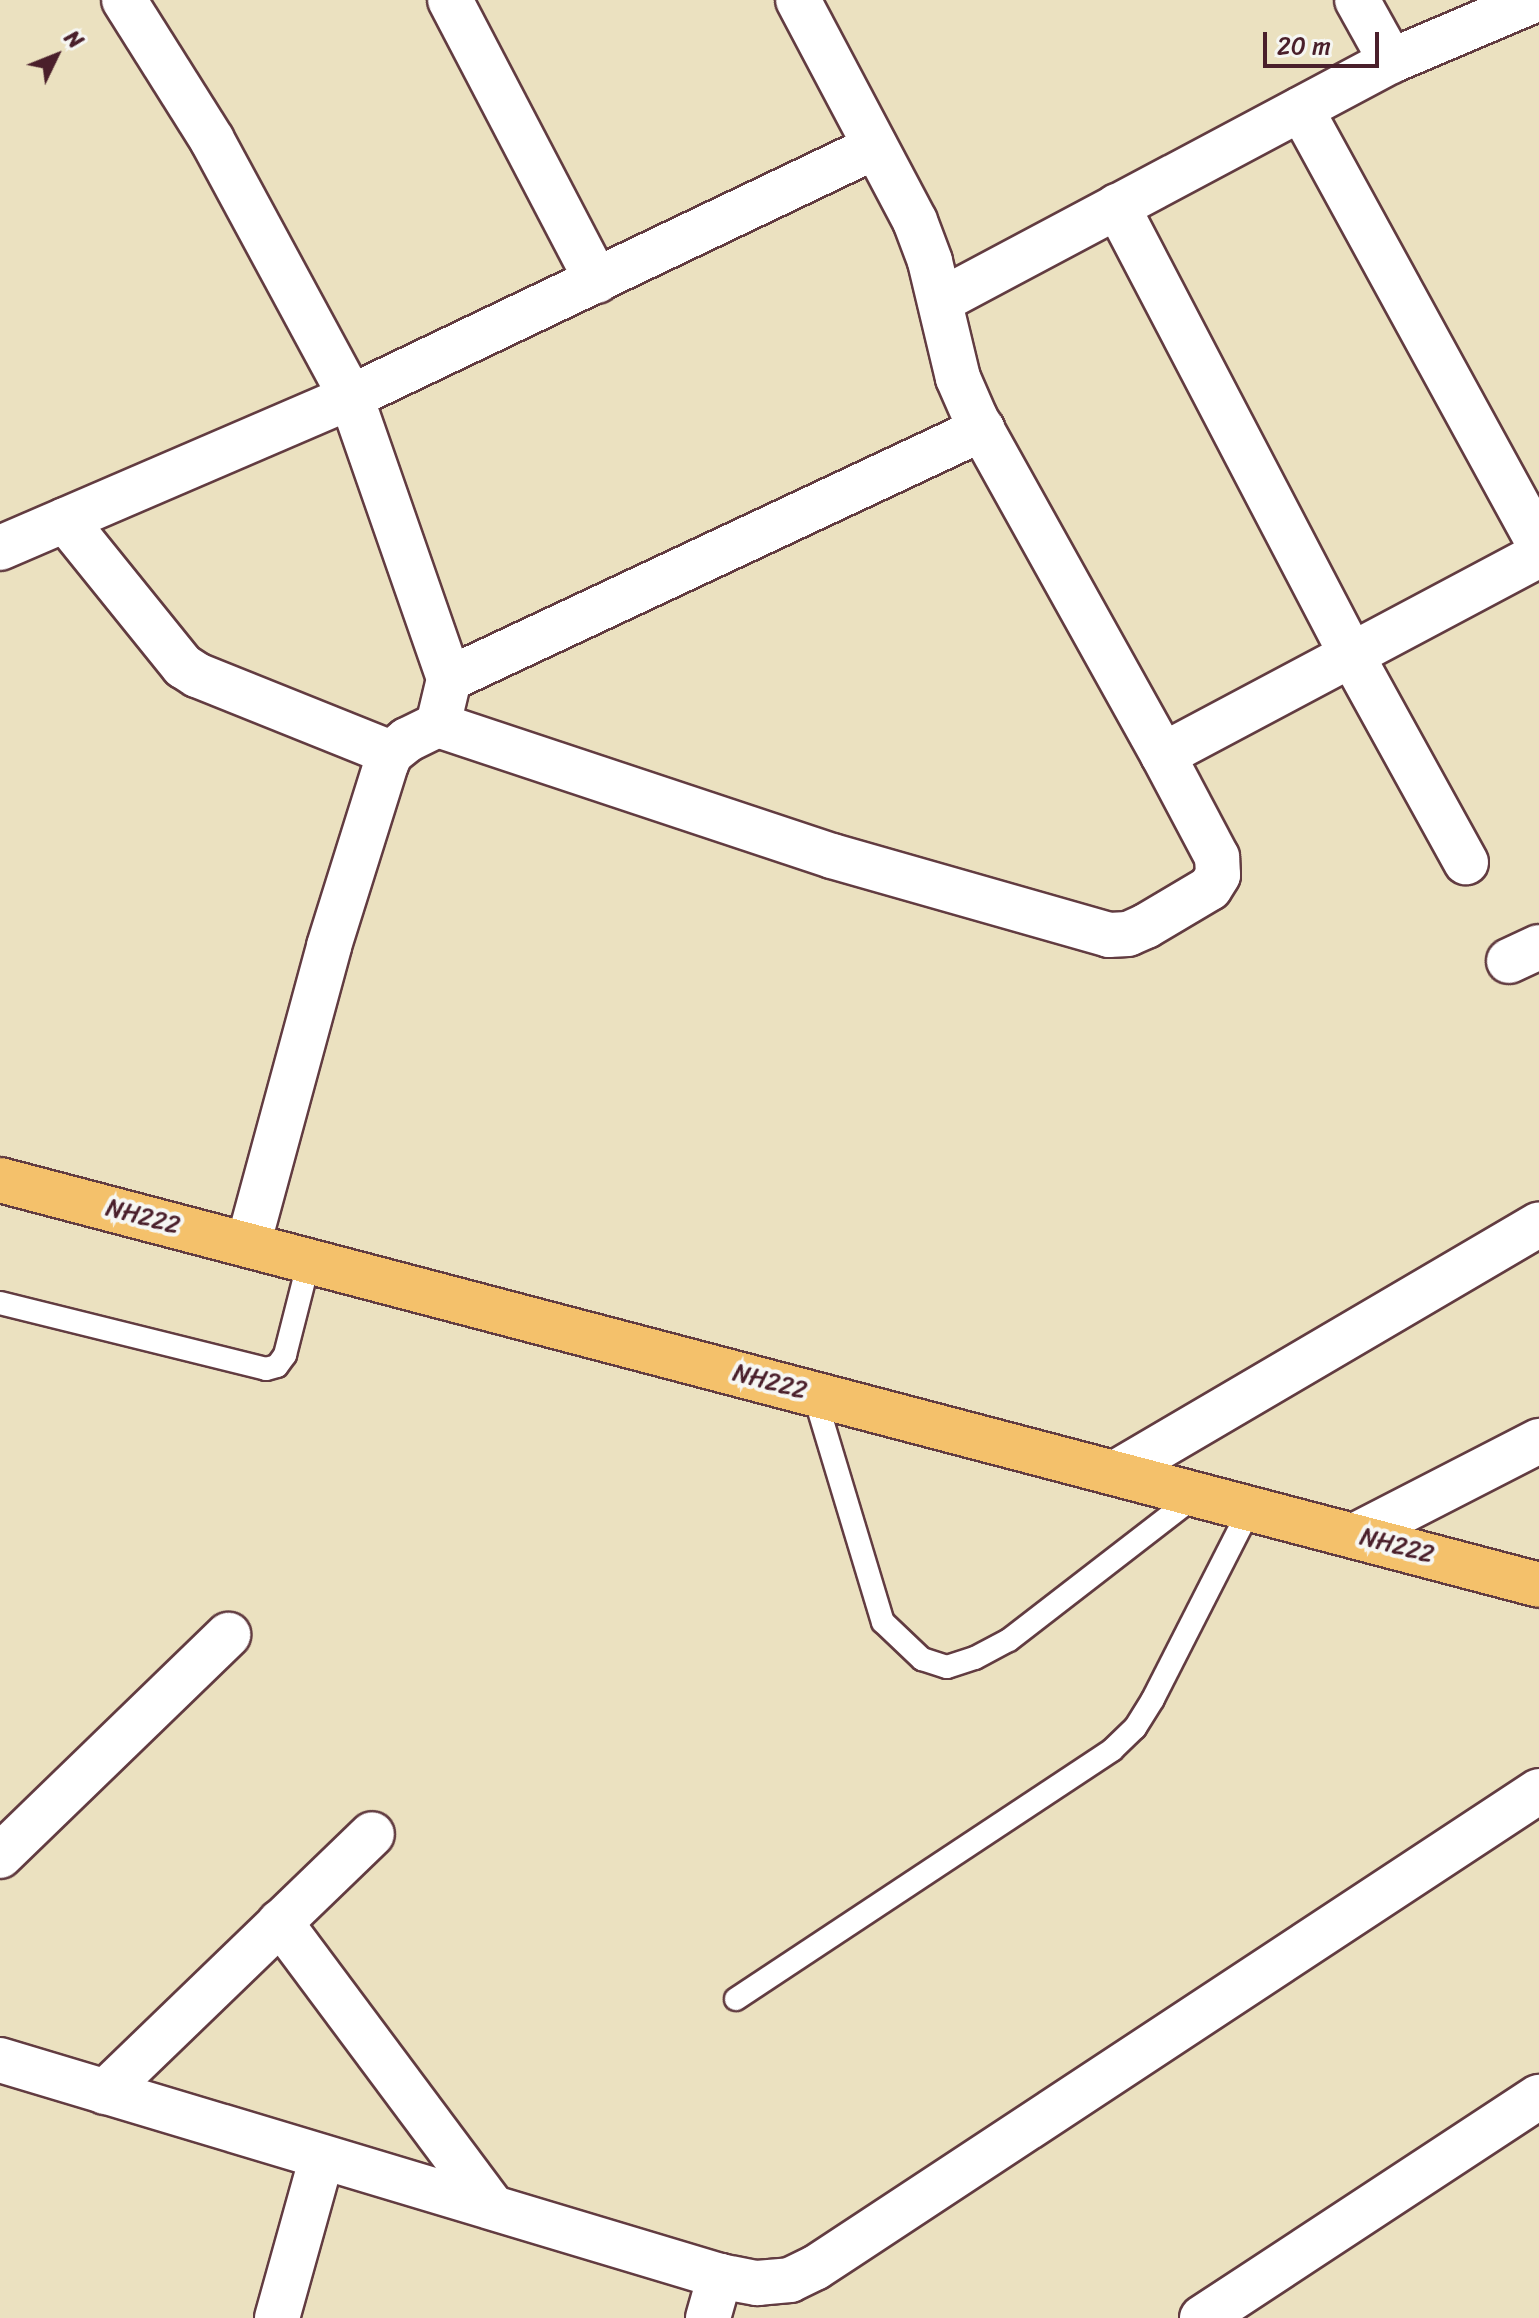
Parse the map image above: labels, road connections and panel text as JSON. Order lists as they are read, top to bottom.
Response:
{
  "streets": {
    "main road": ["NH222"]
  },
  "scale_bar": "20 m",
  "north": "top right"
}
